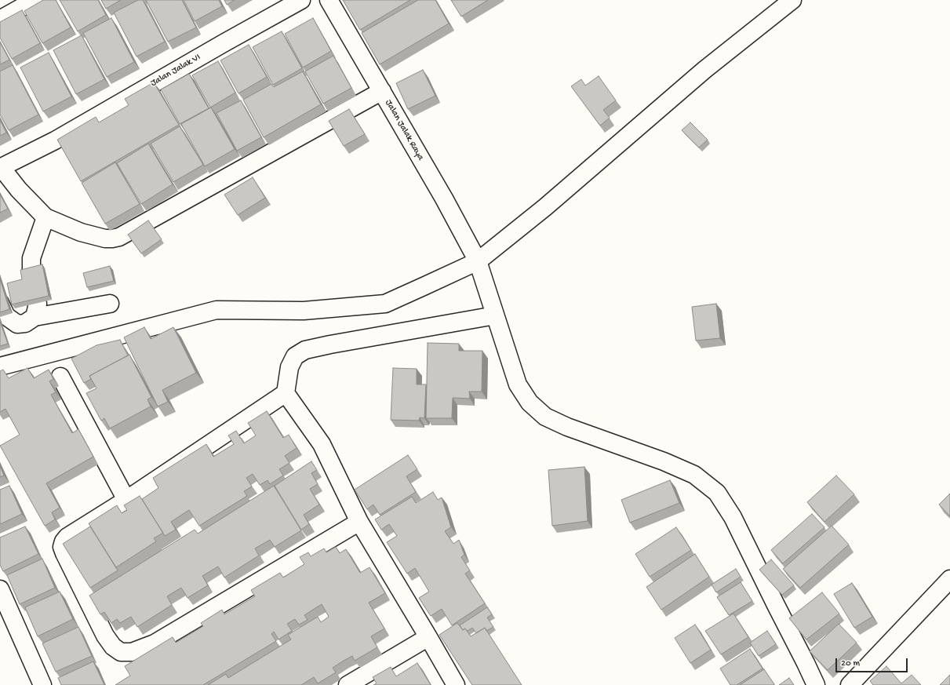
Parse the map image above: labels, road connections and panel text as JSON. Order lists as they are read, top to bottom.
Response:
{
  "streets": {
    "street": ["Jalan Jalak VI", "Jalan Jalak Raya"]
  },
  "scale_bar": "20 m"
}
